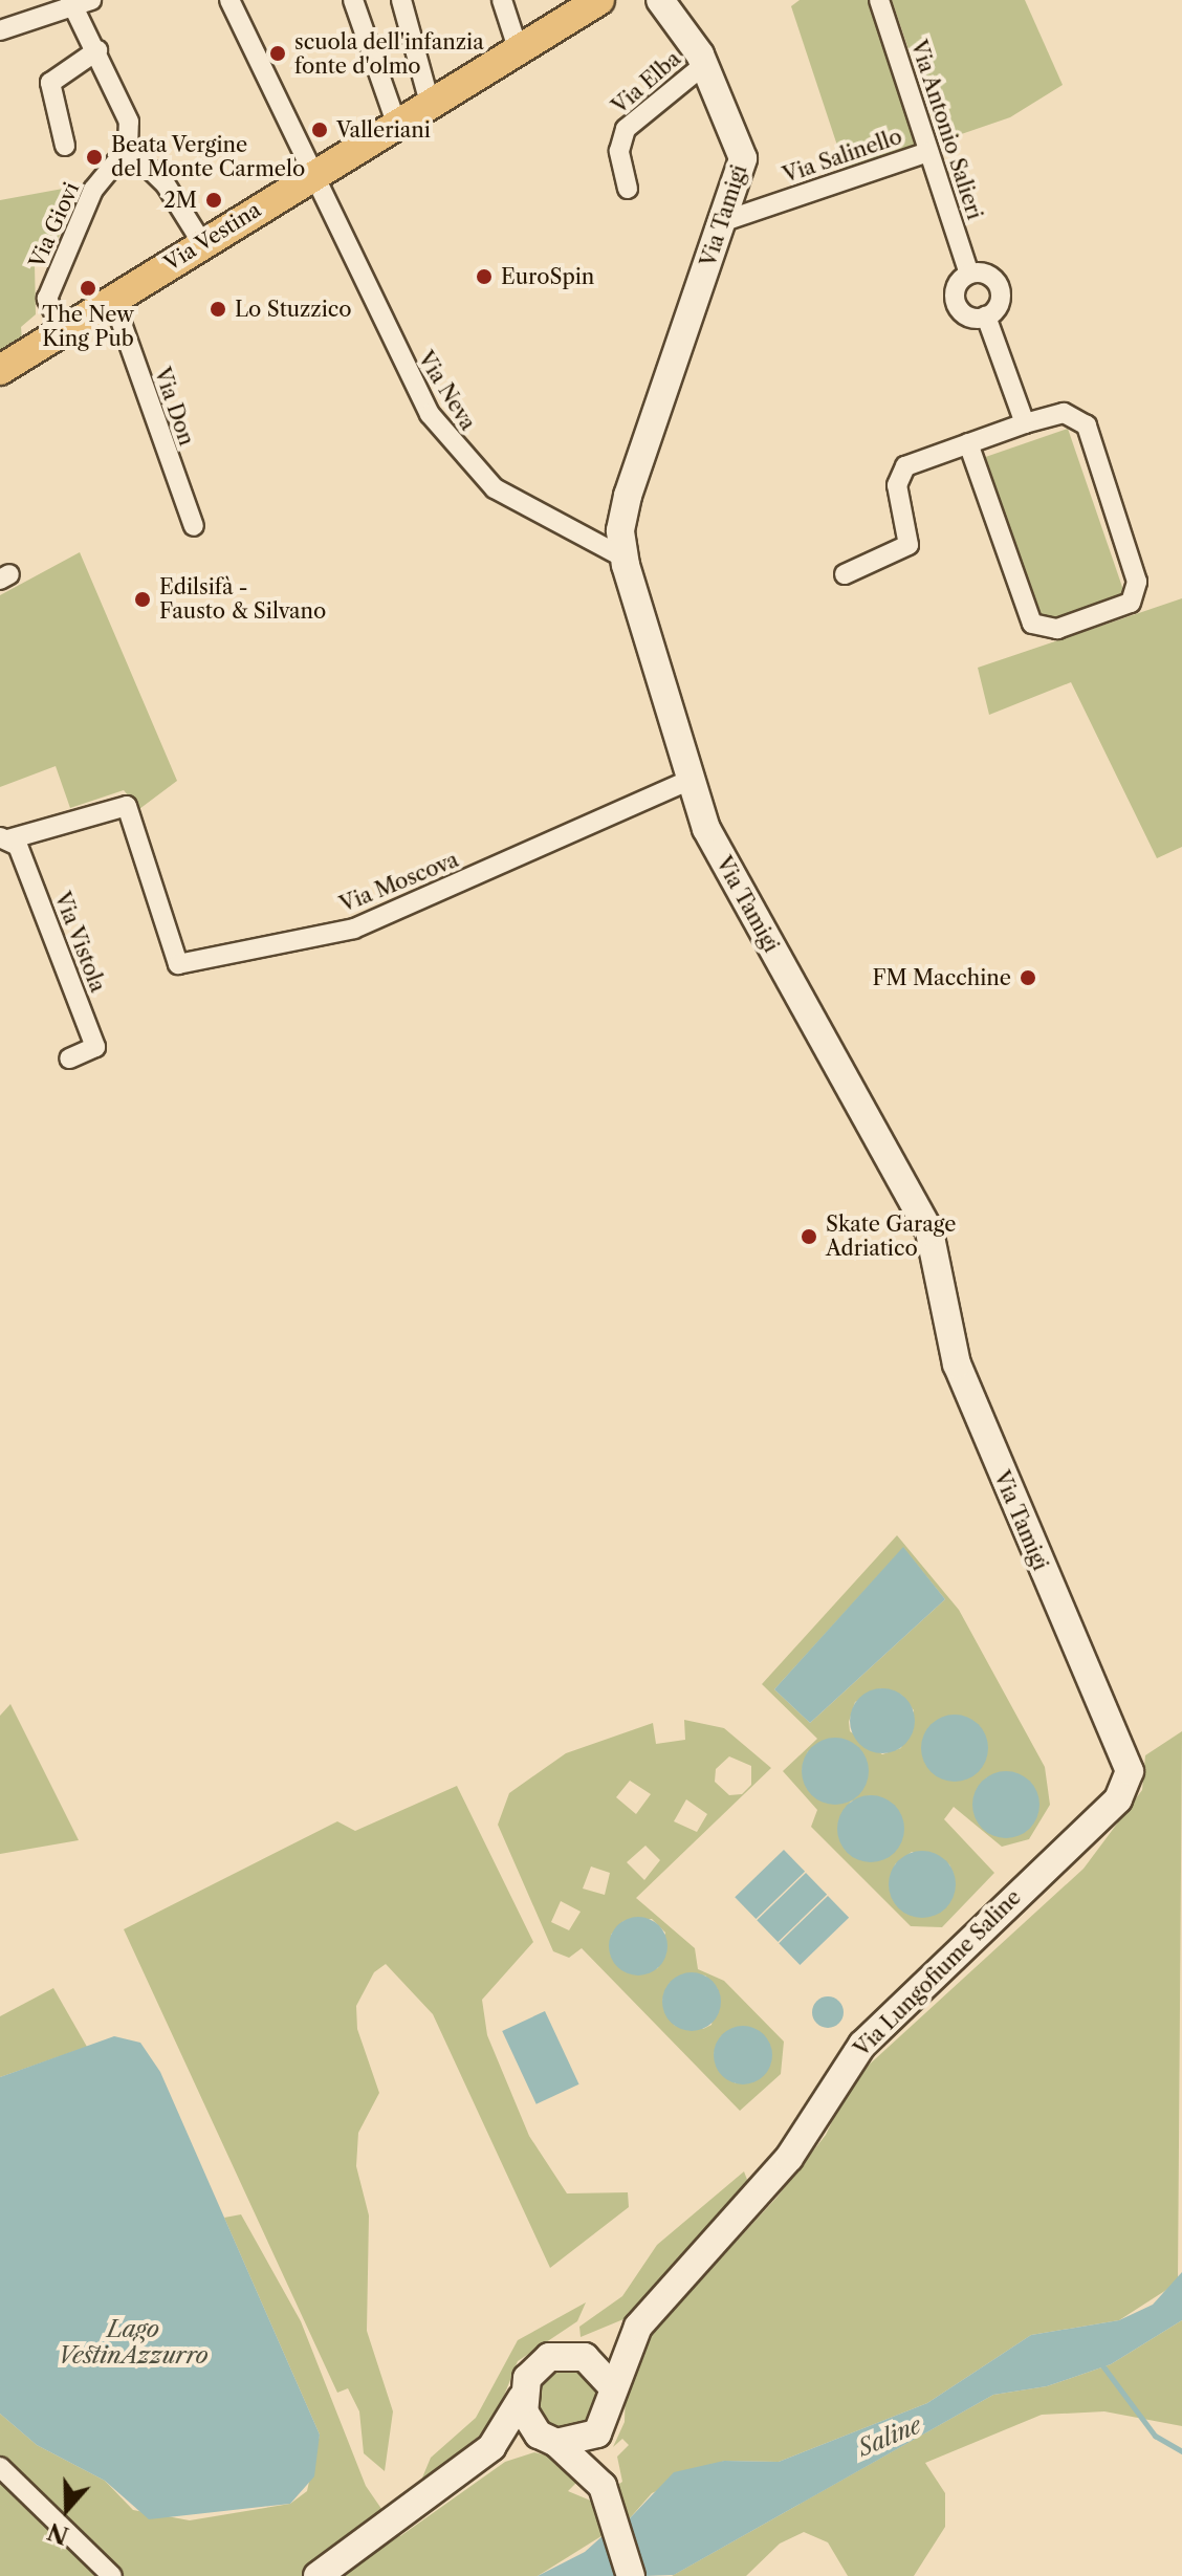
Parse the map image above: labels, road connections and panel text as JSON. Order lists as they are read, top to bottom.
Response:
{
  "streets": {
    "main road": ["Via Vestina"],
    "street": [
      "Via Elba",
      "Via Antonio Salieri",
      "Via Salinello",
      "Via Tamigi",
      "Via Giovi",
      "Via Neva",
      "Via Don",
      "Via Moscova",
      "Via Vistola",
      "Via Lungofiume Saline"
    ]
  },
  "crossings": [
    ["Via Elba", "Via Tamigi"],
    ["Via Antonio Salieri", "Via Salinello"],
    ["Via Salinello", "Via Tamigi"],
    ["Via Tamigi", "Via Neva"],
    ["Via Tamigi", "Via Moscova"],
    ["Via Tamigi", "Via Lungofiume Saline"],
    ["Via Giovi", "Via Vestina"],
    ["Via Vestina", "Via Neva"],
    ["Via Vestina", "Via Don"],
    ["Via Moscova", "Via Vistola"]
  ],
  "water": ["Lago VestinAzzurro", "Saline"],
  "places": [
    "scuola dell'infanzia fonte d'olmo",
    "Valleriani",
    "Beata Vergine del Monte Carmelo",
    "2M",
    "EuroSpin",
    "The New King Pub",
    "Lo Stuzzico",
    "Edilsifà - Fausto & Silvano",
    "FM Macchine",
    "Skate Garage Adriatico"
  ],
  "north": "bottom"
}
